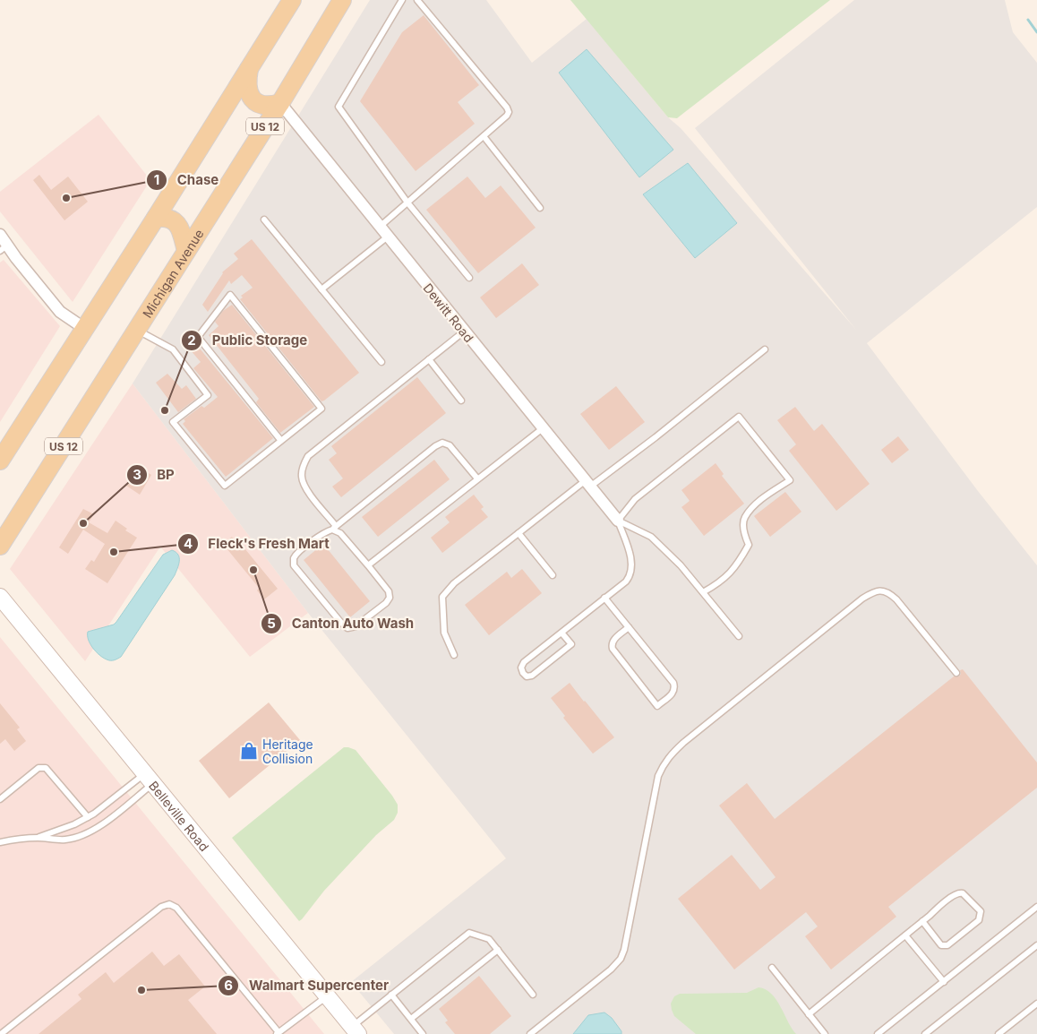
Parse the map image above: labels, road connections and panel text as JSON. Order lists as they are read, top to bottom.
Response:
{
  "streets": {
    "main road": ["US 12", "Michigan Avenue", "Belleville Road"],
    "street": ["Dewitt Road"]
  },
  "crossings": [
    ["Michigan Avenue", "Dewitt Road"]
  ],
  "places": {
    "other": [
      "Chase",
      "Public Storage",
      "BP",
      "Fleck's Fresh Mart",
      "Canton Auto Wash",
      "Walmart Supercenter"
    ],
    "shop": ["Heritage Collision"]
  }
}
